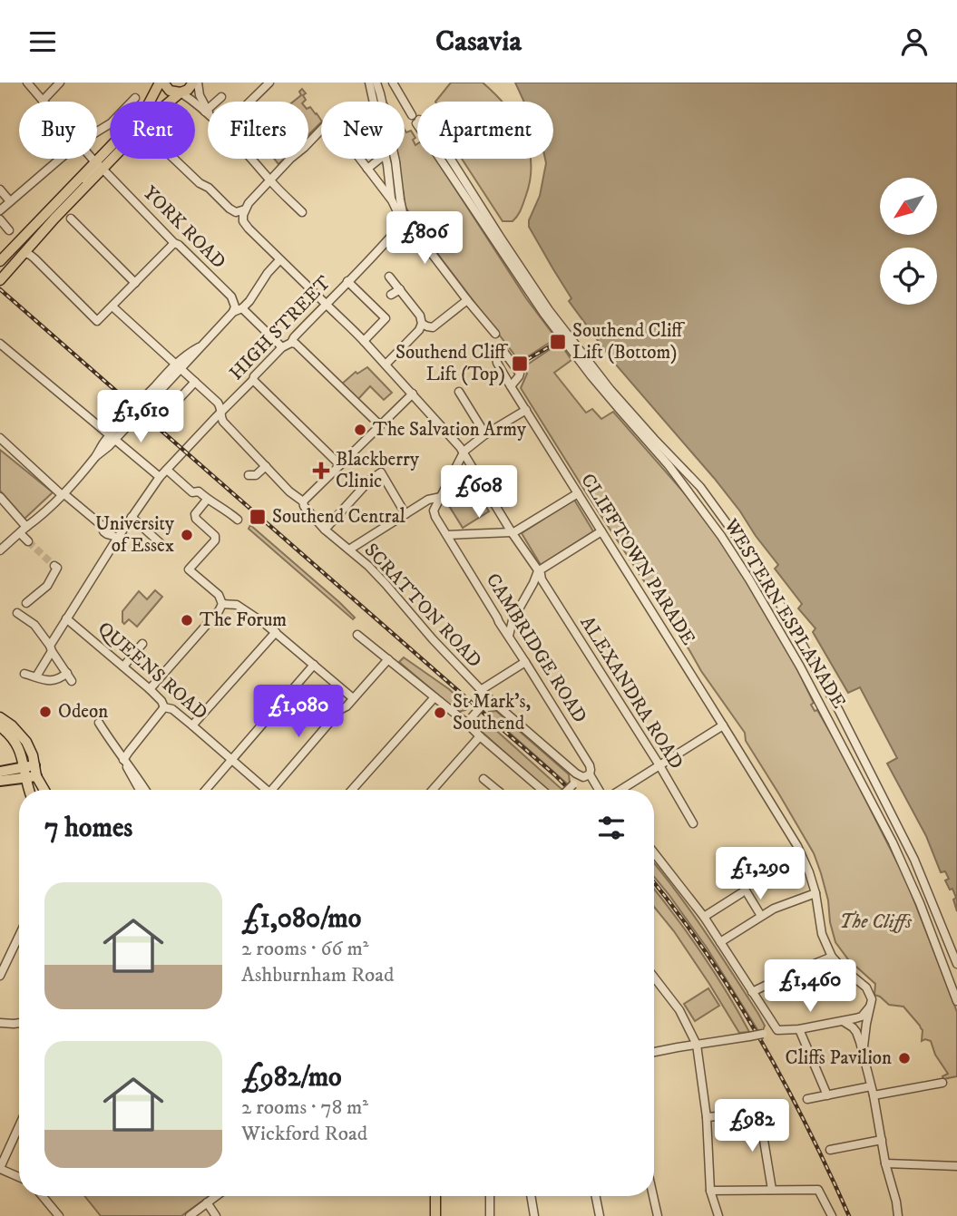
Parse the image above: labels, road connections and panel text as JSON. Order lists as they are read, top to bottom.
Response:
{
  "streets": {
    "street": [
      "YORK ROAD",
      "HIGH STREET",
      "CLIFFTOWN PARADE",
      "SCRATTON ROAD",
      "WESTERN ESPLANADE",
      "CAMBRIDGE ROAD",
      "QUEENS ROAD",
      "ALEXANDRA ROAD"
    ]
  },
  "crossings": [
    ["HIGH STREET", "SCRATTON ROAD"],
    ["HIGH STREET", "QUEENS ROAD"],
    ["HIGH STREET", "ALEXANDRA ROAD"]
  ],
  "parks": ["The Cliffs"],
  "places": {
    "transit": ["Southend Cliff Lift (Bottom)", "Southend Cliff Lift (Top)", "Southend Central"],
    "other": [
      "The Salvation Army",
      "University of Essex",
      "The Forum",
      "Odeon",
      "St Mark's, Southend",
      "Cliffs Pavilion"
    ],
    "health": ["Blackberry Clinic"]
  },
  "north": "bottom left",
  "page": {
    "header": "Casavia",
    "chip": [
      "Buy",
      "Rent",
      "Filters",
      "New",
      "Apartment"
    ],
    "price": [
      "£806",
      "£1,610",
      "£608",
      "£1,080",
      "£1,290",
      "£1,460",
      "£982"
    ],
    "heading": "7 homes",
    "list": [
      {
        "name": "£1,080/mo",
        "note": "2 rooms · 66 m² · Ashburnham Road"
      },
      {
        "name": "£982/mo",
        "note": "2 rooms · 78 m² · Wickford Road"
      }
    ]
  }
}
